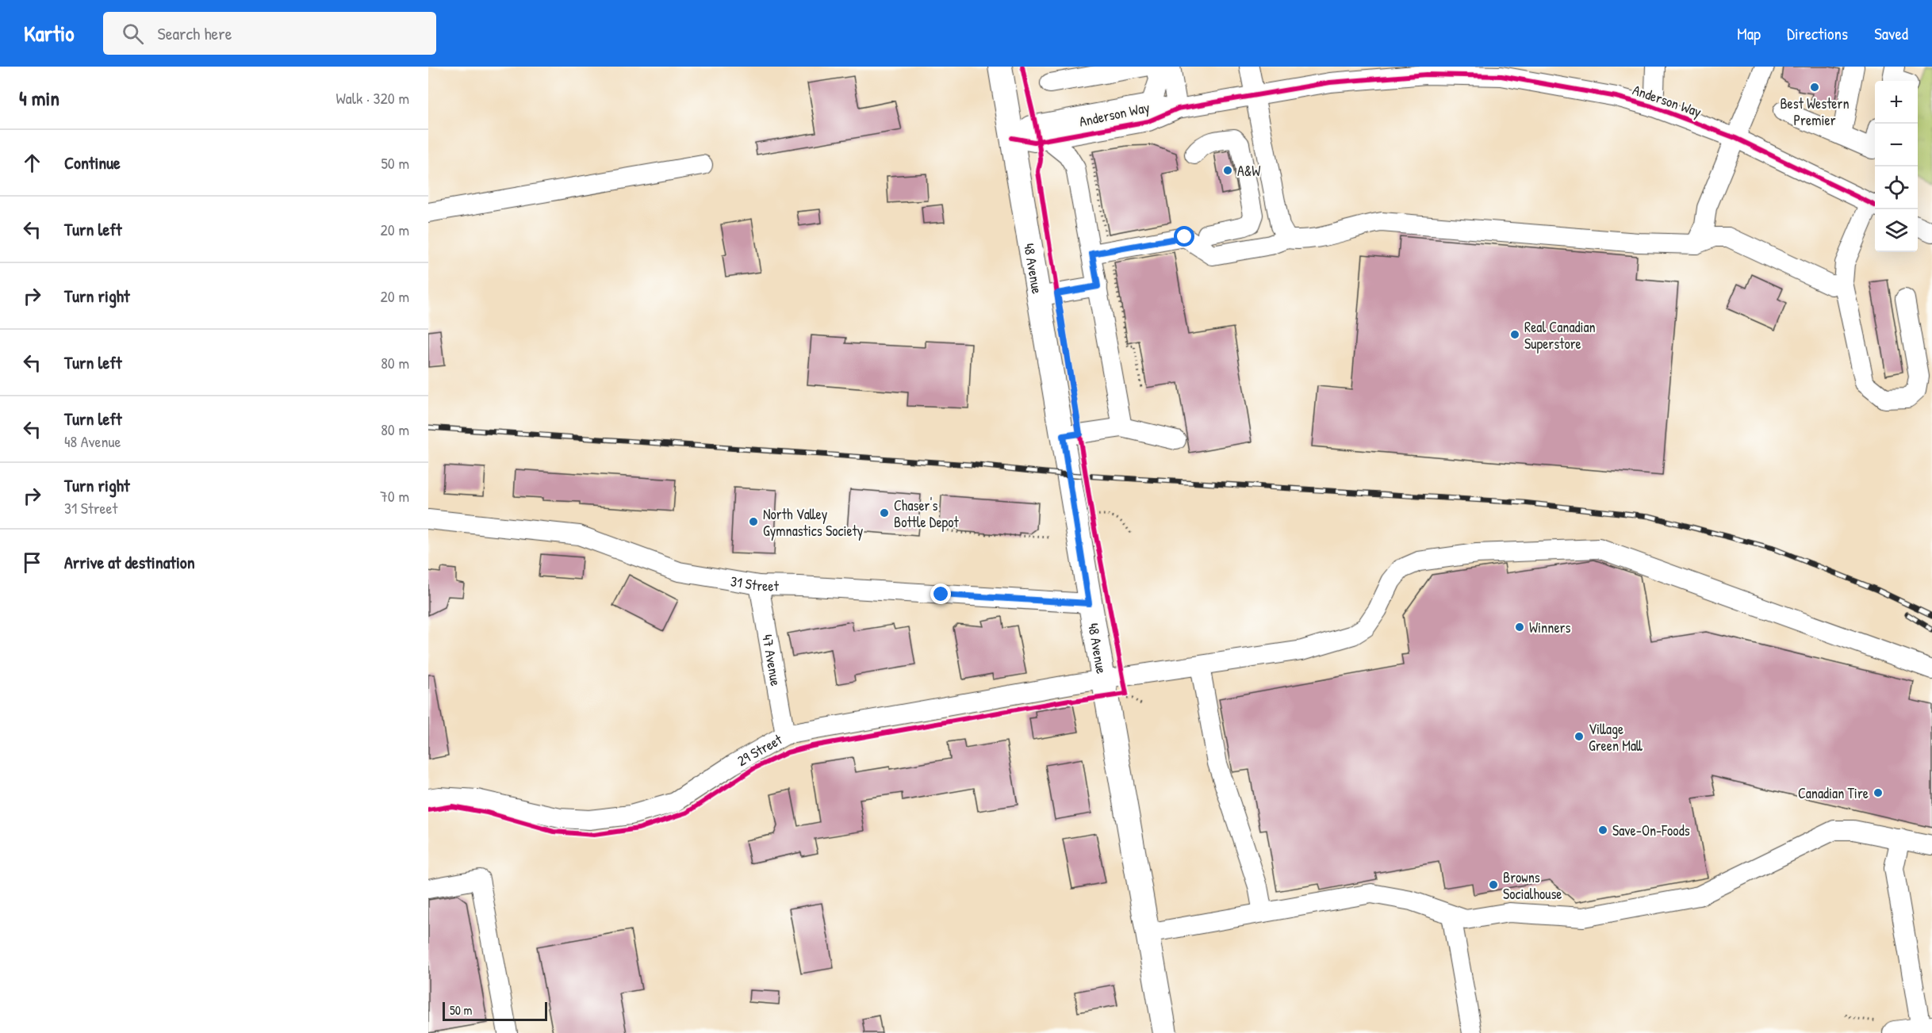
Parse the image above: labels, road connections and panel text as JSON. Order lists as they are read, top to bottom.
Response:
{
  "streets": {
    "main road": ["48 Avenue"],
    "street": [
      "Anderson Way",
      "31 Street",
      "47 Avenue",
      "29 Street"
    ]
  },
  "crossings": [
    ["Anderson Way", "48 Avenue"],
    ["48 Avenue", "31 Street"],
    ["48 Avenue", "29 Street"],
    ["31 Street", "47 Avenue"],
    ["47 Avenue", "29 Street"]
  ],
  "places": [
    "Best Western Premier",
    "A&W",
    "Real Canadian Superstore",
    "Chaser's Bottle Depot",
    "North Valley Gymnastics Society",
    "Winners",
    "Village Green Mall",
    "Canadian Tire",
    "Save-On-Foods",
    "Browns Socialhouse"
  ],
  "scale_bar": "50 m",
  "page": {
    "header": "Kartio",
    "search": "Search here",
    "nav": ["Map", "Directions", "Saved"],
    "heading": ["4 min", "Walk · 320 m"],
    "map_buttons": ["+", "−"],
    "list": [
      ["Continue", "50 m"],
      ["Turn left", "20 m"],
      ["Turn right", "20 m"],
      ["Turn left", "80 m"],
      ["Turn left", "48 Avenue", "80 m"],
      ["Turn right", "31 Street", "70 m"],
      "Arrive at destination"
    ],
    "scale": "50 m"
  }
}
